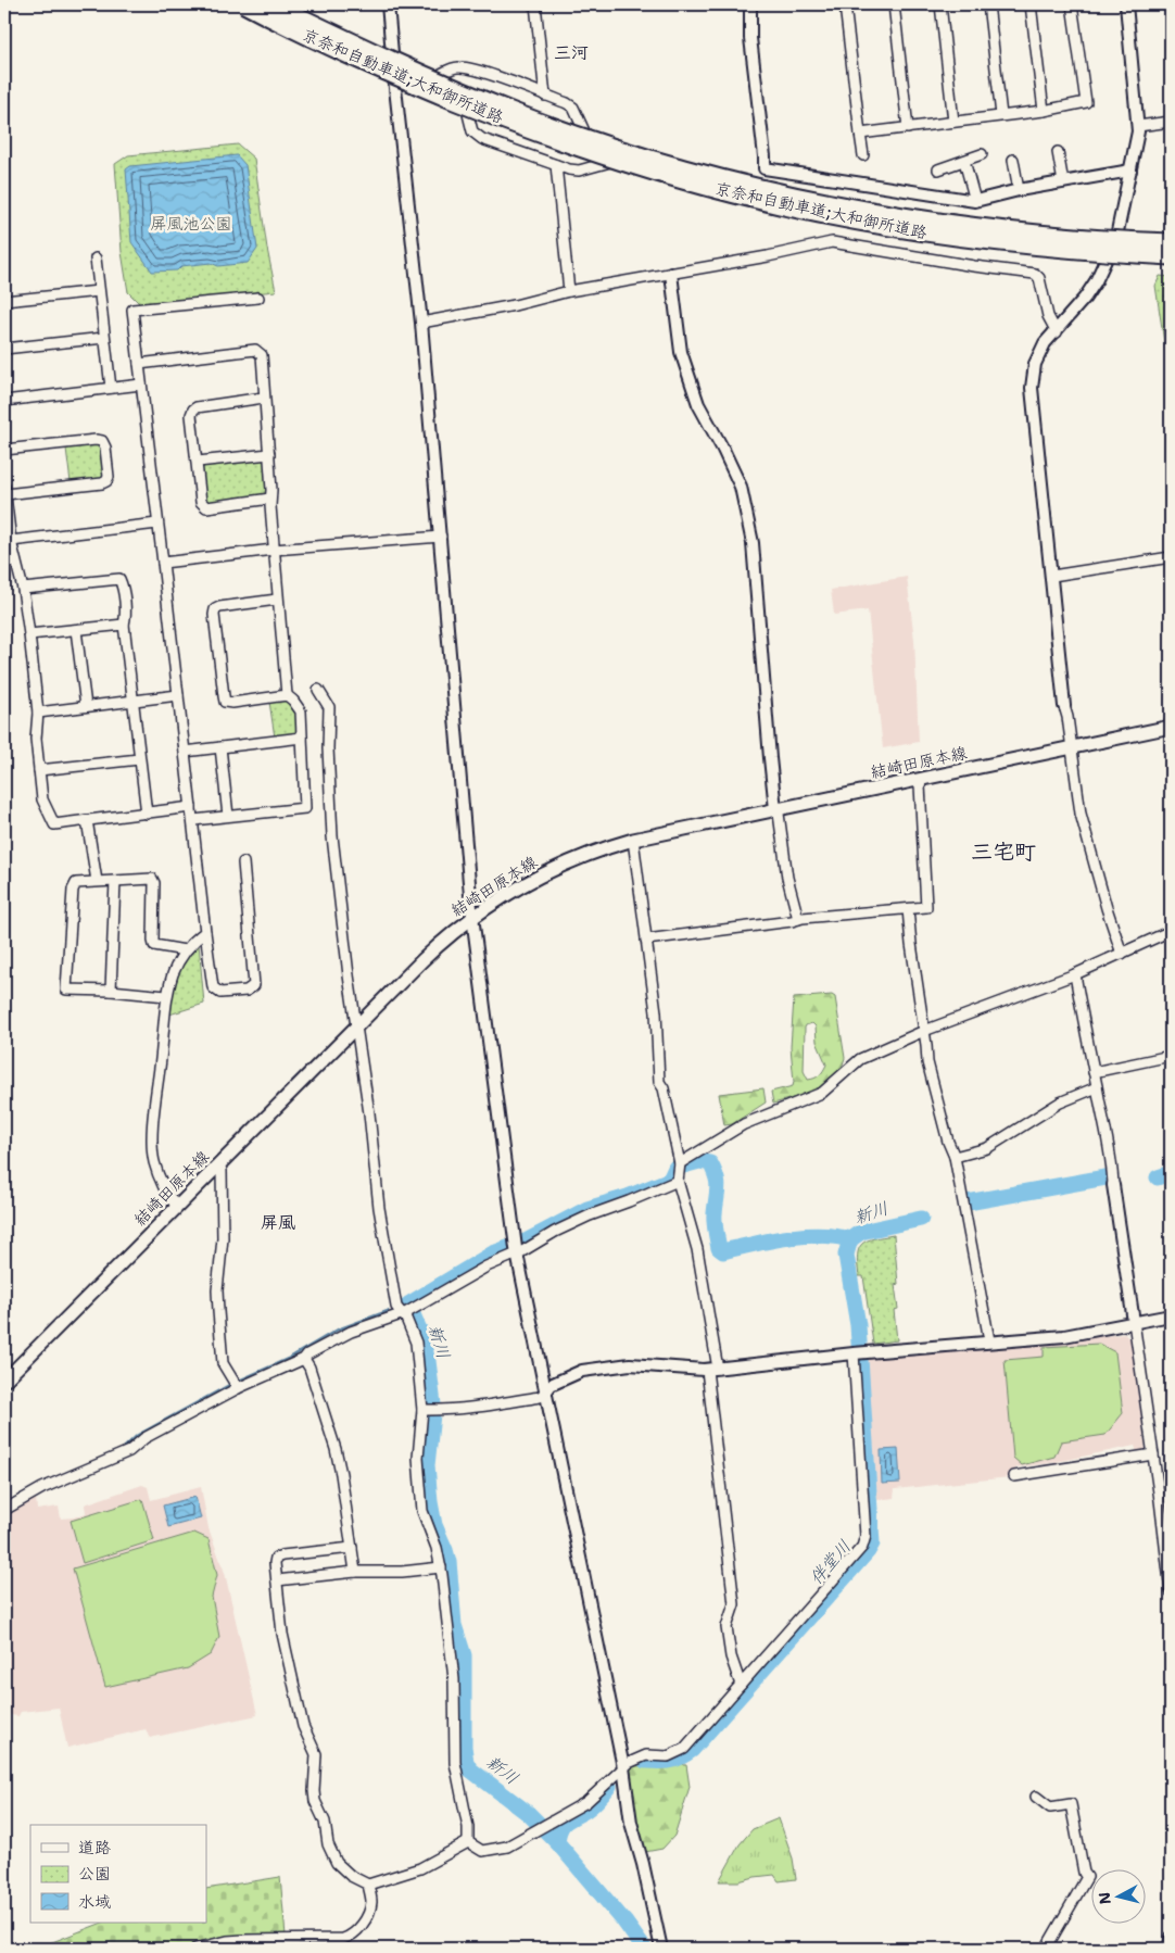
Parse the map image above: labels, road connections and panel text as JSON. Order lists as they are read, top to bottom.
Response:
{
  "streets": {
    "highway": ["京奈和自動車道;大和御所道路"],
    "main road": ["結崎田原本線"]
  },
  "districts": ["三河", "三宅町", "屏風"],
  "water": ["新川", "伴堂川"],
  "parks": ["屏風池公園"],
  "legend": ["道路", "公園", "水域"],
  "north": "left"
}
